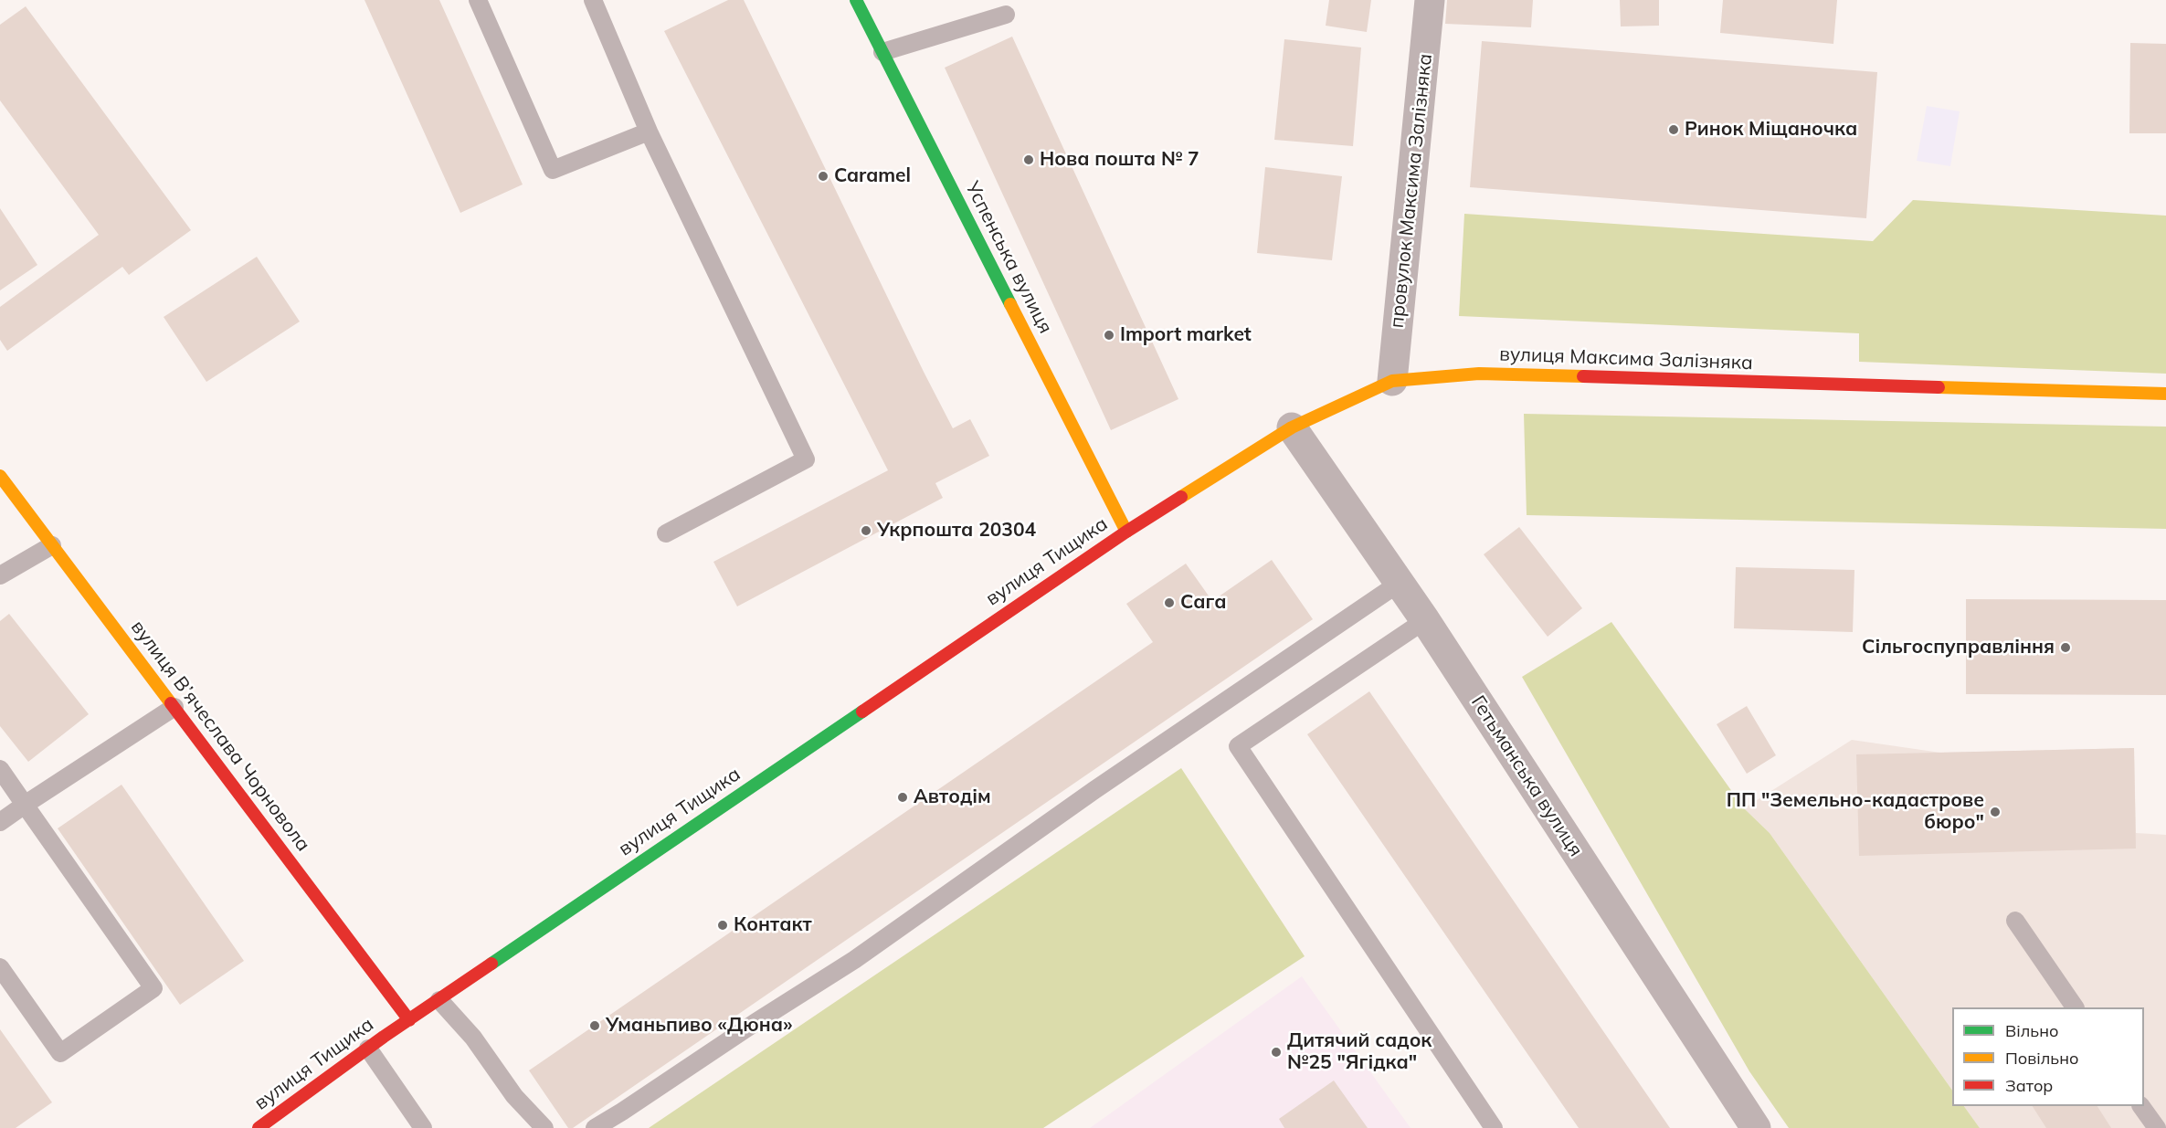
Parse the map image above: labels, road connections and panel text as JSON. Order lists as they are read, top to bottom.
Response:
{
  "streets": {
    "main road": [
      "Успенська вулиця",
      "вулиця Максима Залізняка",
      "вулиця Тищика",
      "вулиця В’ячеслава Чорновола"
    ],
    "street": ["провулок Максима Залізняка", "Гетьманська вулиця"]
  },
  "crossings": [
    ["провулок Максима Залізняка", "вулиця Максима Залізняка"],
    ["Успенська вулиця", "вулиця Максима Залізняка"],
    ["Успенська вулиця", "вулиця Тищика"],
    ["вулиця Максима Залізняка", "вулиця Тищика"],
    ["вулиця Максима Залізняка", "Гетьманська вулиця"],
    ["вулиця Тищика", "вулиця В’ячеслава Чорновола"]
  ],
  "places": [
    "Ринок Міщаночка",
    "Нова пошта № 7",
    "Caramel",
    "Import market",
    "Укрпошта 20304",
    "Сага",
    "Сільгоспуправління",
    "Автодім",
    "ПП \"Земельно-кадастрове бюро\"",
    "Контакт",
    "Уманьпиво «Дюна»",
    "Дитячий садок №25 \"Ягідка\""
  ],
  "legend": ["Вільно", "Повільно", "Затор"]
}
